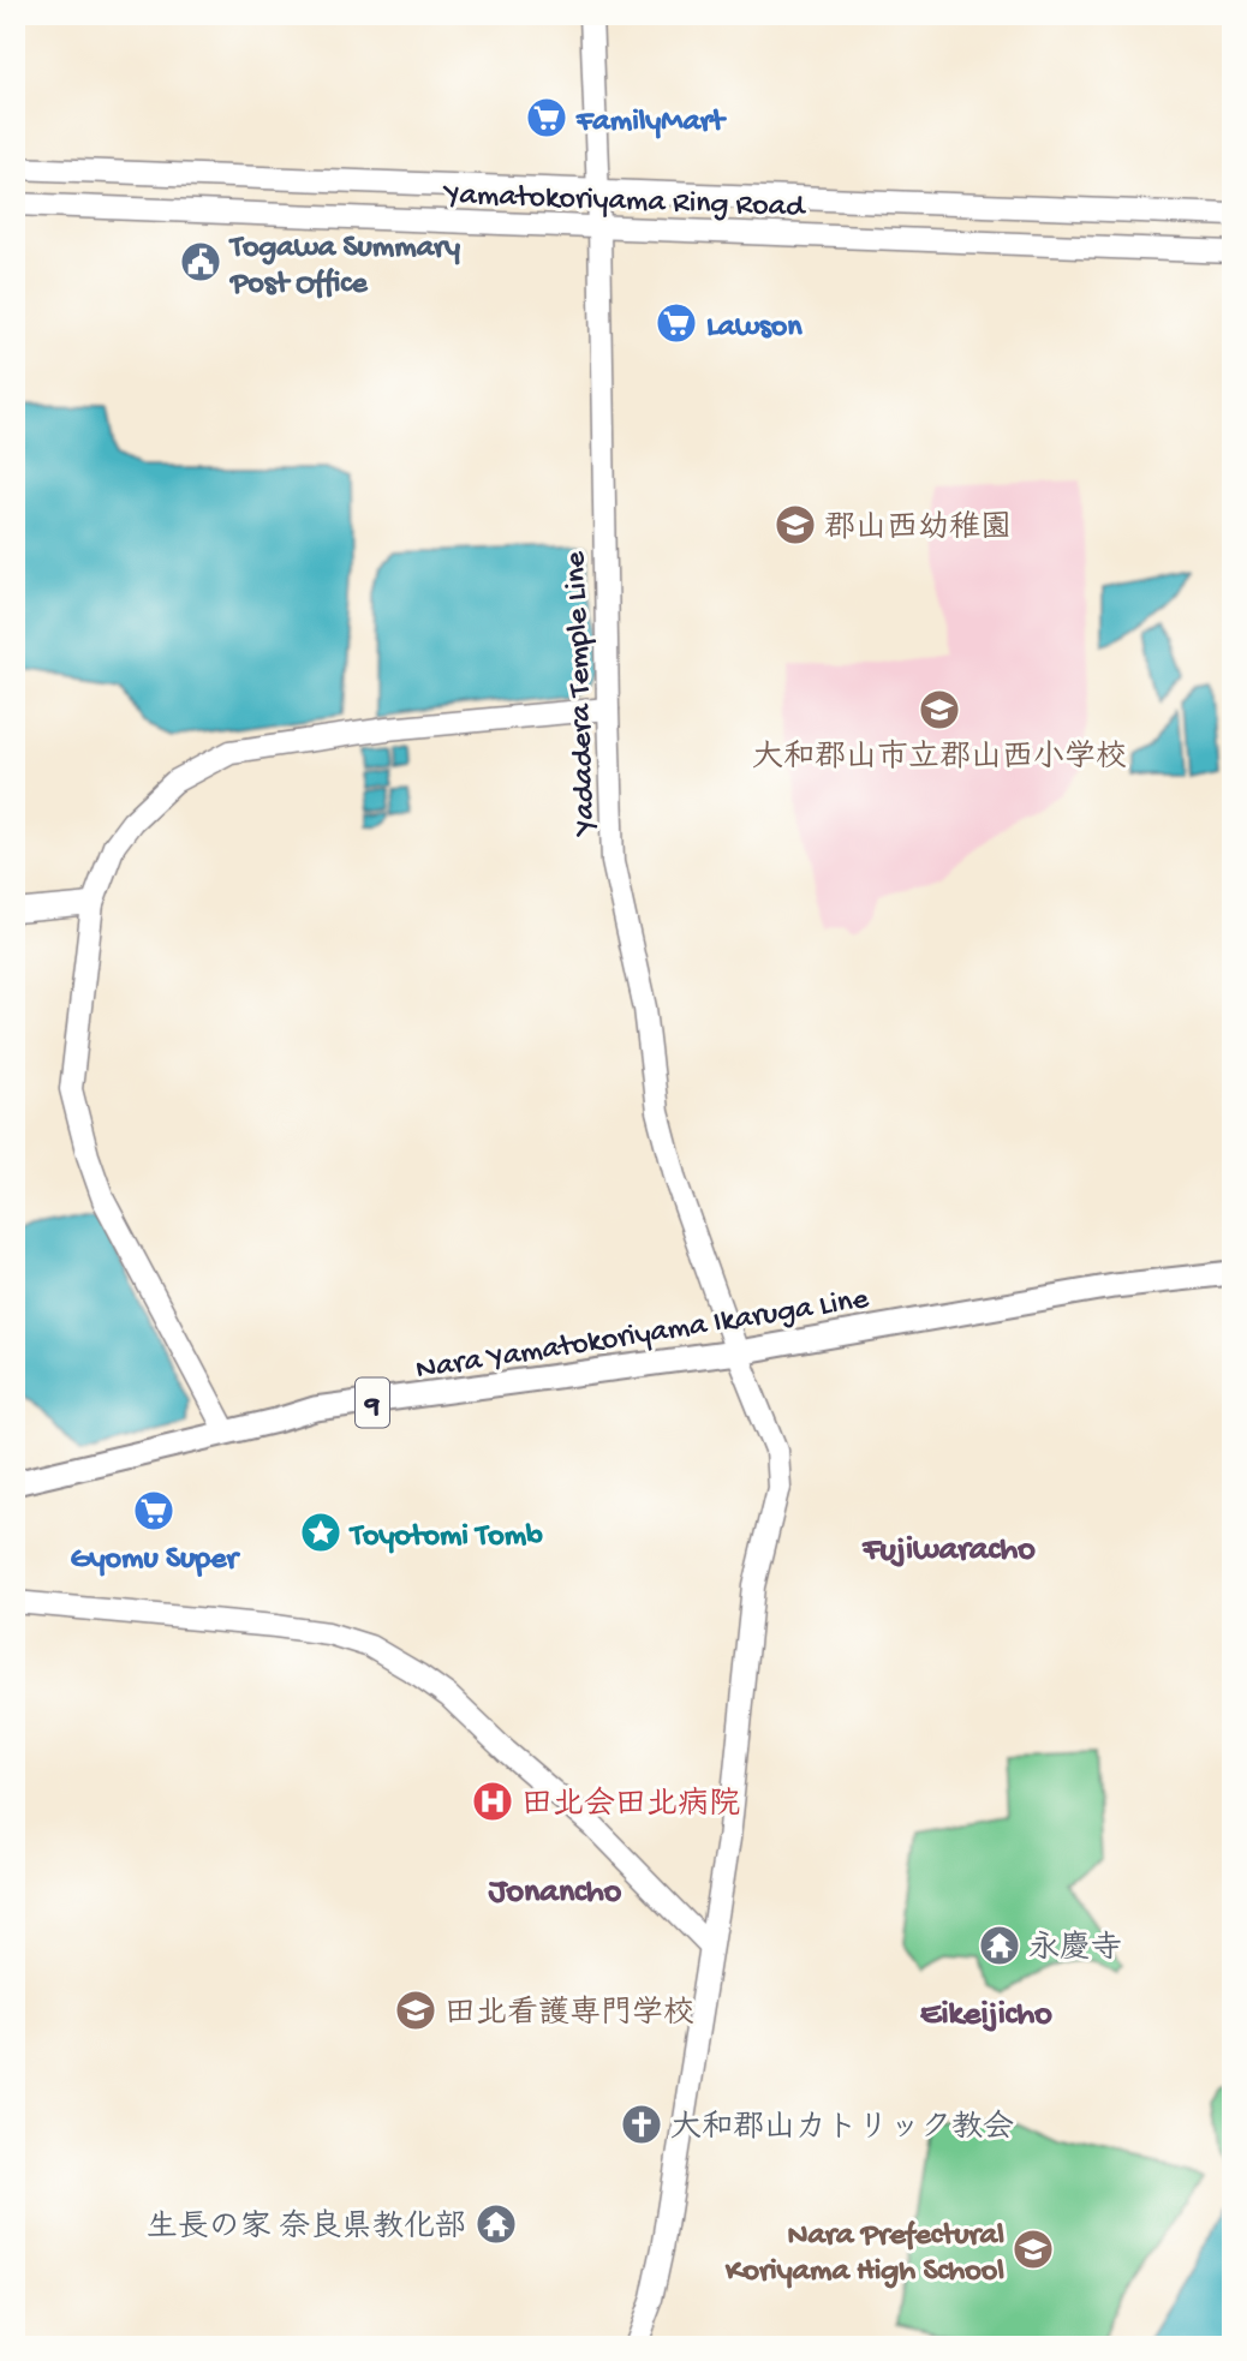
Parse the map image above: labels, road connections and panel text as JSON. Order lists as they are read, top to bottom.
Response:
{
  "streets": {
    "main road": [
      "Yamatokoriyama Ring Road",
      "Yadadera Temple Line",
      "Nara Yamatokoriyama Ikaruga Line",
      "9"
    ]
  },
  "crossings": [
    ["Yamatokoriyama Ring Road", "Yadadera Temple Line"],
    ["Yadadera Temple Line", "Nara Yamatokoriyama Ikaruga Line"]
  ],
  "districts": ["Fujiwaracho", "Jonancho", "Eikeijicho"],
  "places": {
    "supermarket": ["FamilyMart", "Lawson", "Gyomu Super"],
    "public building": ["Togawa Summary Post Office"],
    "school or university": [
      "郡山西幼稚園",
      "大和郡山市立郡山西小学校",
      "田北看護専門学校",
      "Nara Prefectural Koriyama High School"
    ],
    "place": ["Toyotomi Tomb"],
    "hospital": ["田北会田北病院"],
    "temple": ["永慶寺", "生長の家 奈良県教化部"],
    "church": ["大和郡山カトリック教会"]
  }
}
